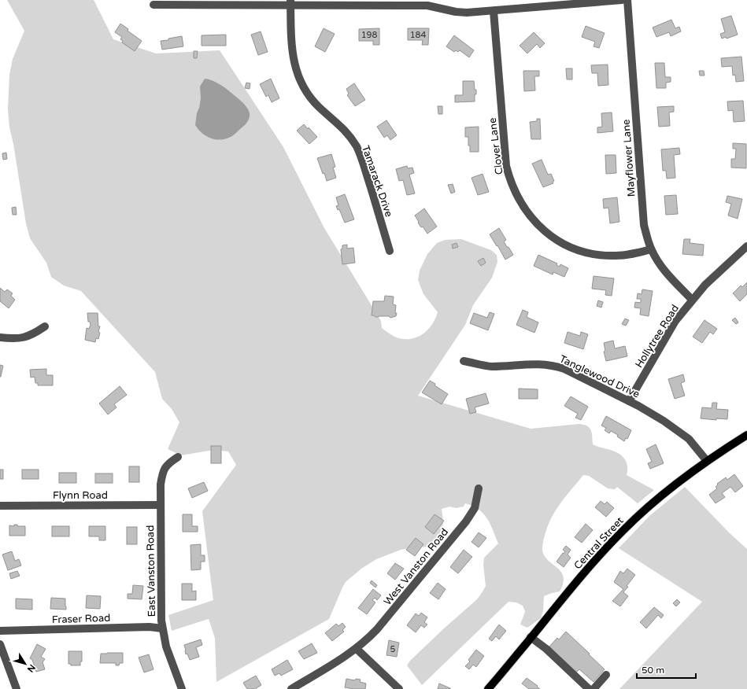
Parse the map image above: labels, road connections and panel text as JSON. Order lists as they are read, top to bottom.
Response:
{
  "streets": {
    "main road": ["Central Street"],
    "street": [
      "Clover Lane",
      "Mayflower Lane",
      "Tamarack Drive",
      "Hollytree Road",
      "Tanglewood Drive",
      "Flynn Road",
      "West Vanston Road",
      "East Vanston Road",
      "Fraser Road"
    ]
  },
  "crossings": [
    ["Clover Lane", "Mayflower Lane"],
    ["Mayflower Lane", "Hollytree Road"],
    ["Hollytree Road", "Tanglewood Drive"],
    ["Tanglewood Drive", "Central Street"],
    ["Flynn Road", "East Vanston Road"],
    ["East Vanston Road", "Fraser Road"]
  ],
  "house_numbers": ["198", "184", "5"],
  "scale_bar": "50 m",
  "north": "bottom right"
}
